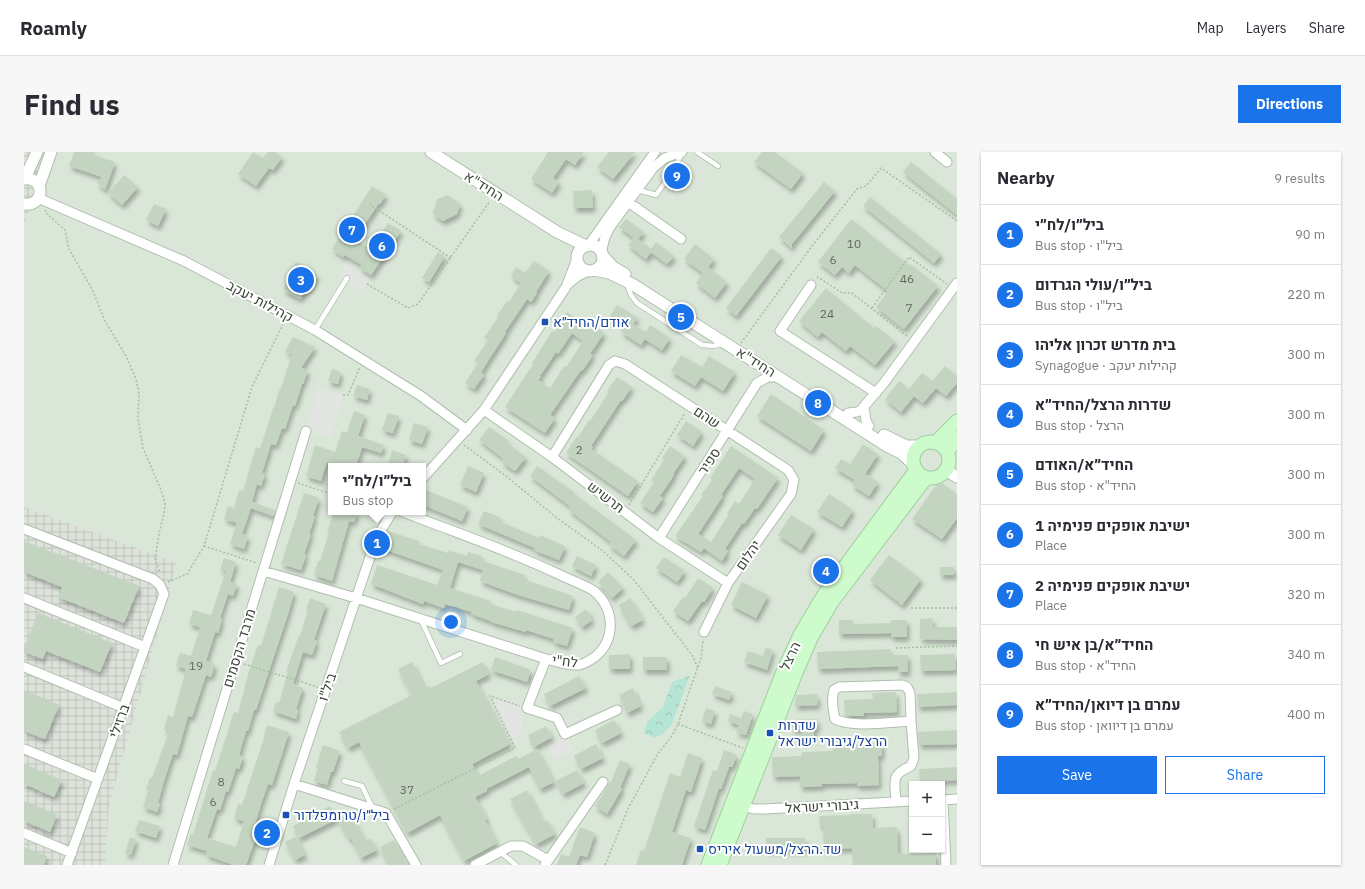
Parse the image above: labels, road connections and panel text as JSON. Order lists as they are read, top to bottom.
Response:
{
  "streets": {
    "main road": ["הרצל"],
    "street": [
      "החיד\"א",
      "קהילות יעקב",
      "שהם",
      "ספיר",
      "תרשיש",
      "יהלום",
      "מרבד הקסמים",
      "לח\"י",
      "ביל\"ו",
      "ברזילי",
      "גיבורי ישראל"
    ]
  },
  "crossings": [
    ["החיד\"א", "ספיר"],
    ["החיד\"א", "הרצל"],
    ["שהם", "ספיר"],
    ["שהם", "תרשיש"],
    ["שהם", "יהלום"],
    ["ספיר", "תרשיש"],
    ["תרשיש", "יהלום"],
    ["מרבד הקסמים", "לח\"י"],
    ["הרצל", "גיבורי ישראל"],
    ["לח\"י", "ביל\"ו"]
  ],
  "places": {
    "transit": [
      "אודם/החיד״א",
      "שדרות הרצל/גיבורי ישראל",
      "ביל״ו/טרומפלדור",
      "שד.הרצל/משעול איריס"
    ]
  },
  "house_numbers": [
    "10",
    "6",
    "46",
    "7",
    "24",
    "2",
    "19",
    "8",
    "37",
    "6"
  ],
  "page": {
    "header": "Roamly",
    "nav": ["Map", "Layers", "Share"],
    "buttons": [
      "Directions",
      ["Save", "Share"]
    ],
    "title": "Find us",
    "heading": ["Nearby", "9 results"],
    "pins": [
      "9",
      "7",
      "6",
      "3",
      "5",
      "8",
      "1",
      "4",
      "2"
    ],
    "list": [
      {
        "mark": "1",
        "name": "ביל״ו/לח״י",
        "note": "Bus stop · ביל\"ו",
        "value": "90 m"
      },
      {
        "mark": "2",
        "name": "ביל״ו/עולי הגרדום",
        "note": "Bus stop · ביל\"ו",
        "value": "220 m"
      },
      {
        "mark": "3",
        "name": "בית מדרש זכרון אליהו",
        "note": "Synagogue · קהילות יעקב",
        "value": "300 m"
      },
      {
        "mark": "4",
        "name": "שדרות הרצל/החיד״א",
        "note": "Bus stop · הרצל",
        "value": "300 m"
      },
      {
        "mark": "5",
        "name": "החיד״א/האודם",
        "note": "Bus stop · החיד\"א",
        "value": "300 m"
      },
      {
        "mark": "6",
        "name": "ישיבת אופקים פנימיה 1",
        "note": "Place",
        "value": "300 m"
      },
      {
        "mark": "7",
        "name": "ישיבת אופקים פנימיה 2",
        "note": "Place",
        "value": "320 m"
      },
      {
        "mark": "8",
        "name": "החיד״א/בן איש חי",
        "note": "Bus stop · החיד\"א",
        "value": "340 m"
      },
      {
        "mark": "9",
        "name": "עמרם בן דיואן/החיד״א",
        "note": "Bus stop · עמרם בן דיוואן",
        "value": "400 m"
      }
    ],
    "popup": ["ביל״ו/לח״י", "Bus stop"],
    "map_buttons": ["+", "−"]
  }
}
